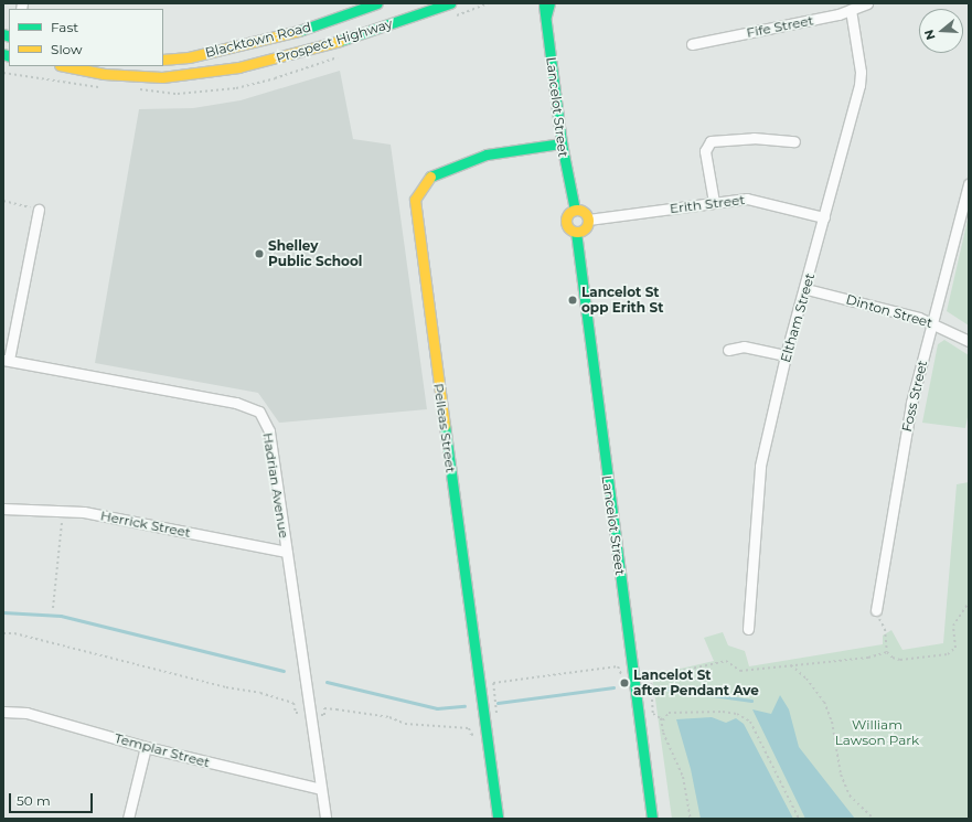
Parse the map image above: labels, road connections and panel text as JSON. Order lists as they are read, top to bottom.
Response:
{
  "streets": {
    "street": [
      "Fife Street",
      "Blacktown Road",
      "Prospect Highway",
      "Lancelot Street",
      "Erith Street",
      "Dinton Street",
      "Eltham Street",
      "Foss Street",
      "Pelleas Street",
      "Hadrian Avenue",
      "Herrick Street",
      "Templar Street"
    ]
  },
  "crossings": [
    ["Fife Street", "Eltham Street"],
    ["Lancelot Street", "Erith Street"],
    ["Lancelot Street", "Pelleas Street"],
    ["Erith Street", "Eltham Street"],
    ["Dinton Street", "Eltham Street"],
    ["Dinton Street", "Foss Street"],
    ["Hadrian Avenue", "Herrick Street"],
    ["Hadrian Avenue", "Templar Street"]
  ],
  "parks": ["William Lawson Park"],
  "places": ["Shelley Public School", "Lancelot St opp Erith St", "Lancelot St after Pendant Ave"],
  "legend": ["Fast", "Slow"],
  "scale_bar": "50 m",
  "north": "left"
}
